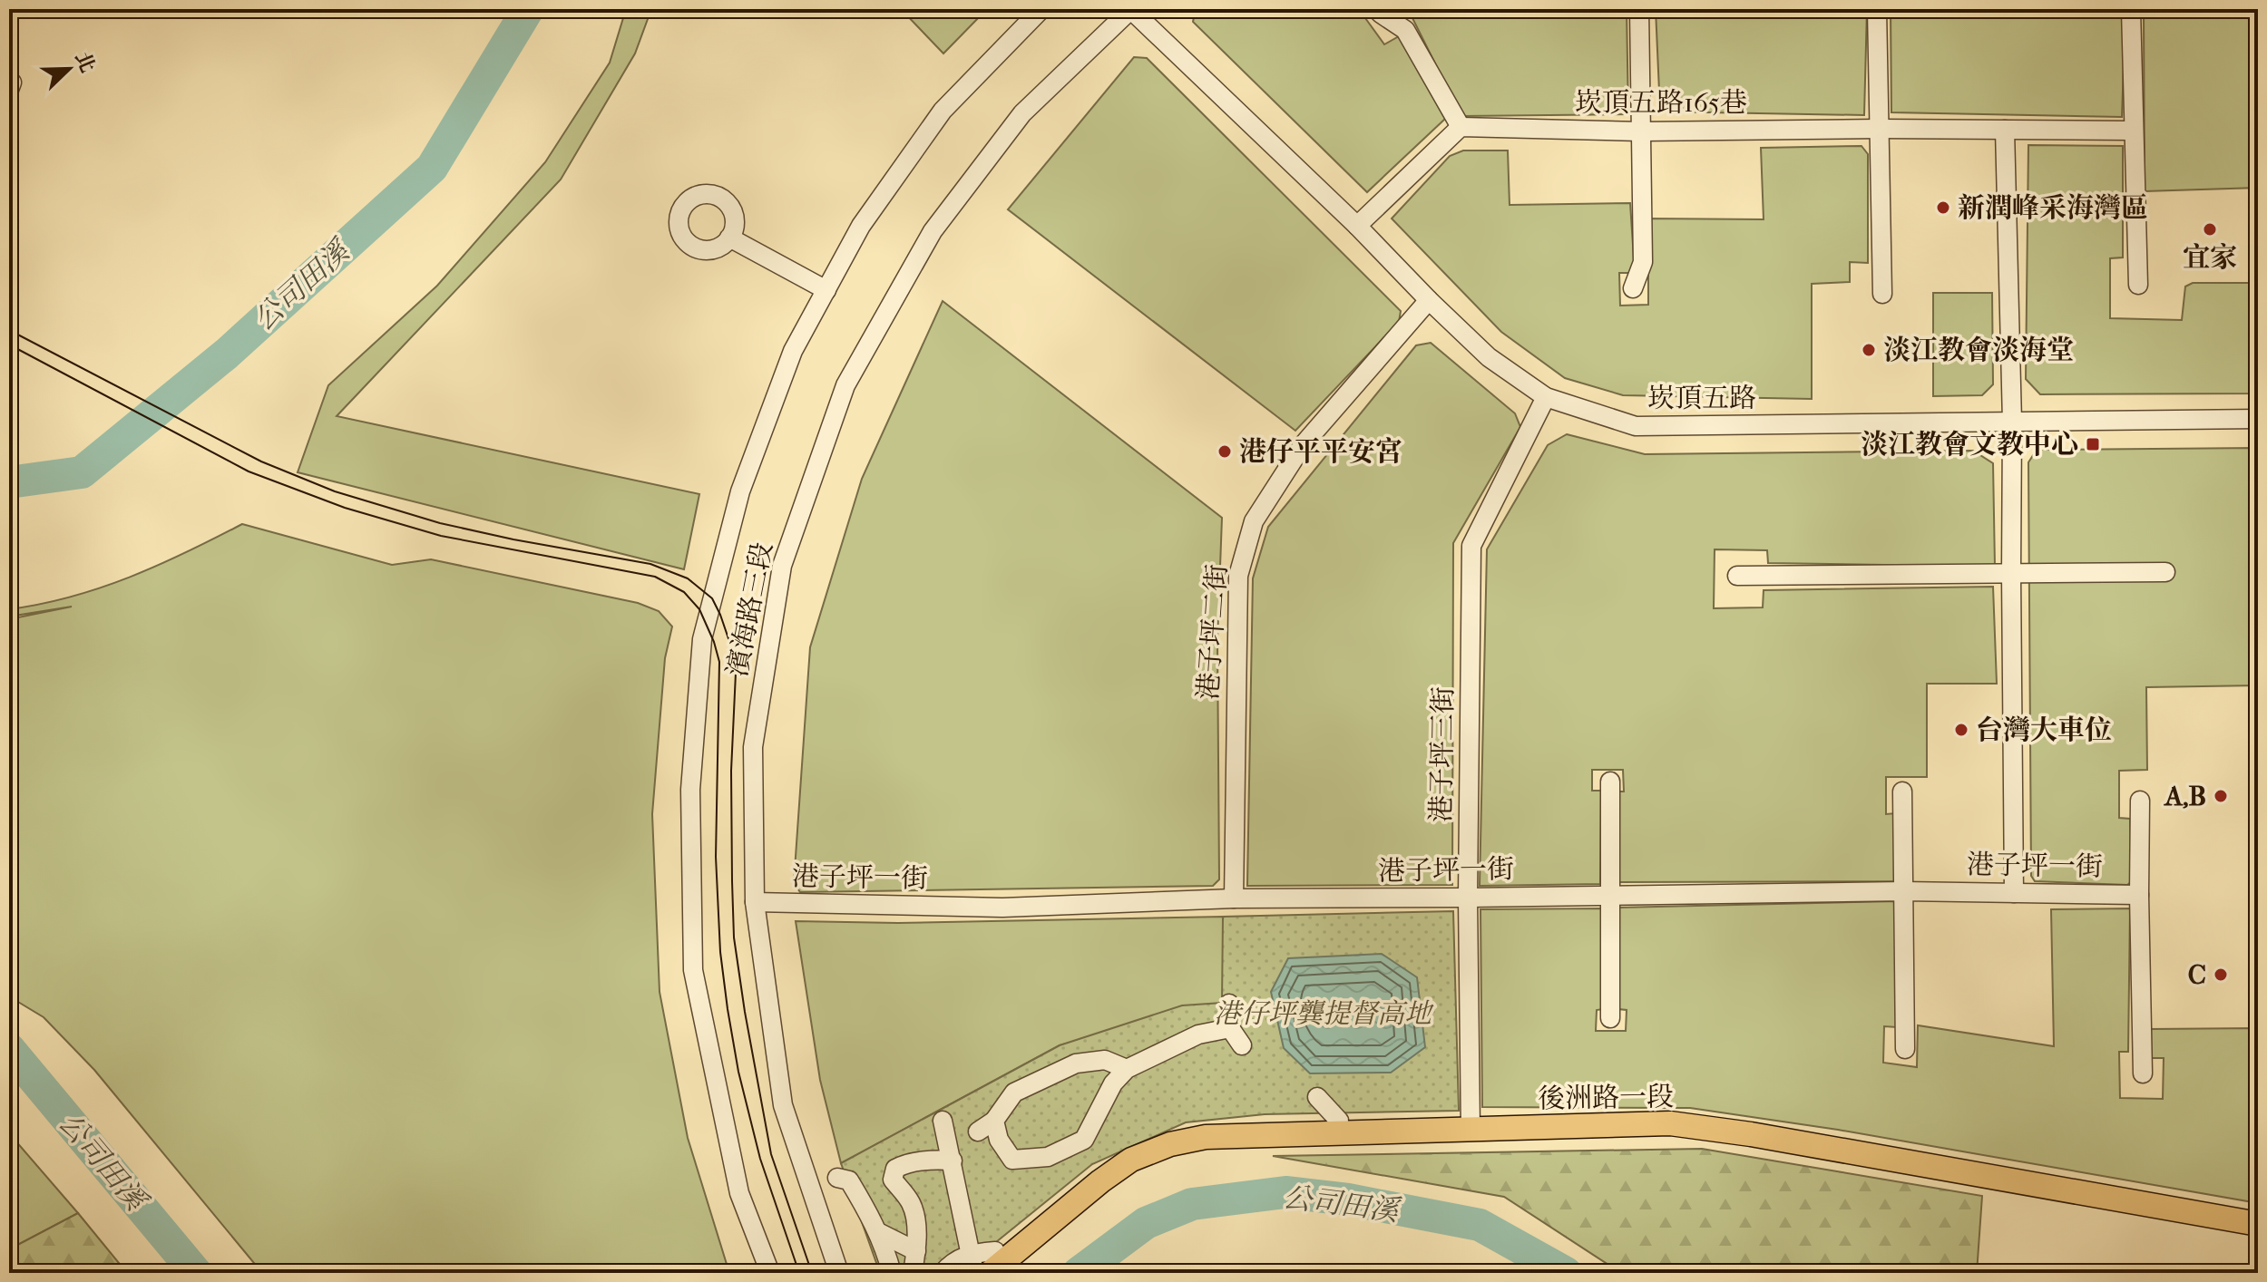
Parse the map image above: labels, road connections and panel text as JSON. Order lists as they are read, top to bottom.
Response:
{
  "streets": {
    "main road": ["後洲路一段"],
    "street": [
      "崁頂五路165巷",
      "崁頂五路",
      "濱海路三段",
      "港子坪二街",
      "港子坪三街",
      "港子坪一街"
    ]
  },
  "crossings": [
    ["崁頂五路", "濱海路三段"],
    ["崁頂五路", "港子坪二街"],
    ["崁頂五路", "港子坪三街"],
    ["濱海路三段", "港子坪一街"],
    ["港子坪二街", "港子坪一街"],
    ["港子坪三街", "港子坪一街"],
    ["港子坪三街", "後洲路一段"]
  ],
  "water": ["公司田溪"],
  "parks": ["港仔坪龔提督高地"],
  "places": {
    "other": [
      "新潤峰采海灣區",
      "宜家",
      "淡江教會淡海堂",
      "港仔平平安宮",
      "台灣大車位",
      "A,B",
      "C"
    ],
    "transit": ["淡江教會文教中心"]
  },
  "north": "top right"
}
